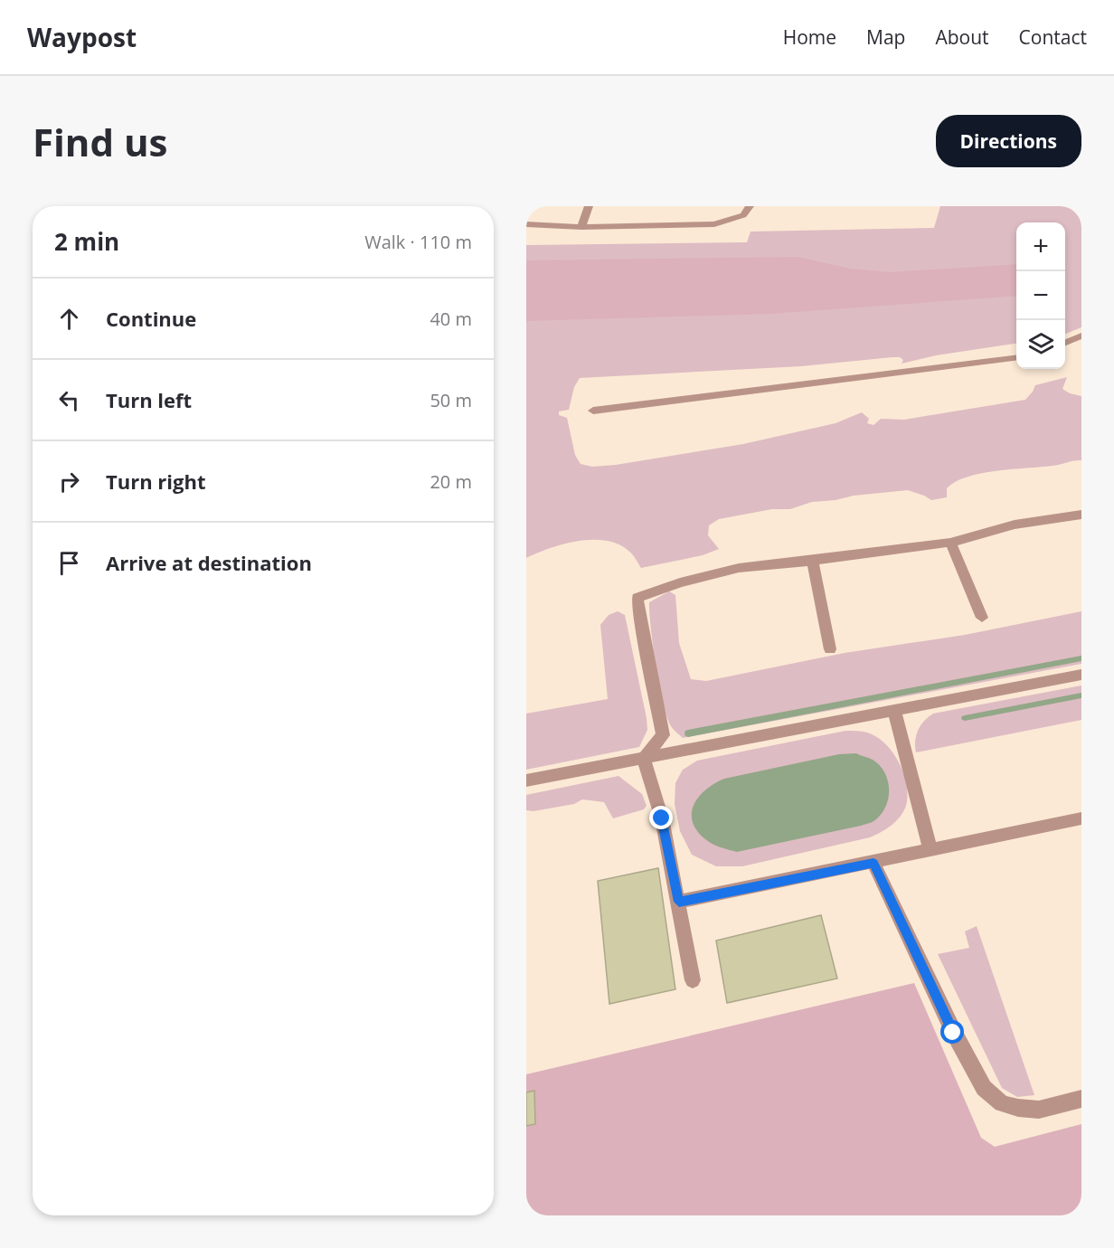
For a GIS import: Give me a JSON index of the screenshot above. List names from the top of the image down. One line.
{"page":{"header":"Waypost","nav":["Home","Map","About","Contact"],"buttons":"Directions","title":"Find us","heading":["2 min","Walk · 110 m"],"map_buttons":["+","−"],"list":[["Continue","40 m"],["Turn left","50 m"],["Turn right","20 m"],"Arrive at destination"]}}
